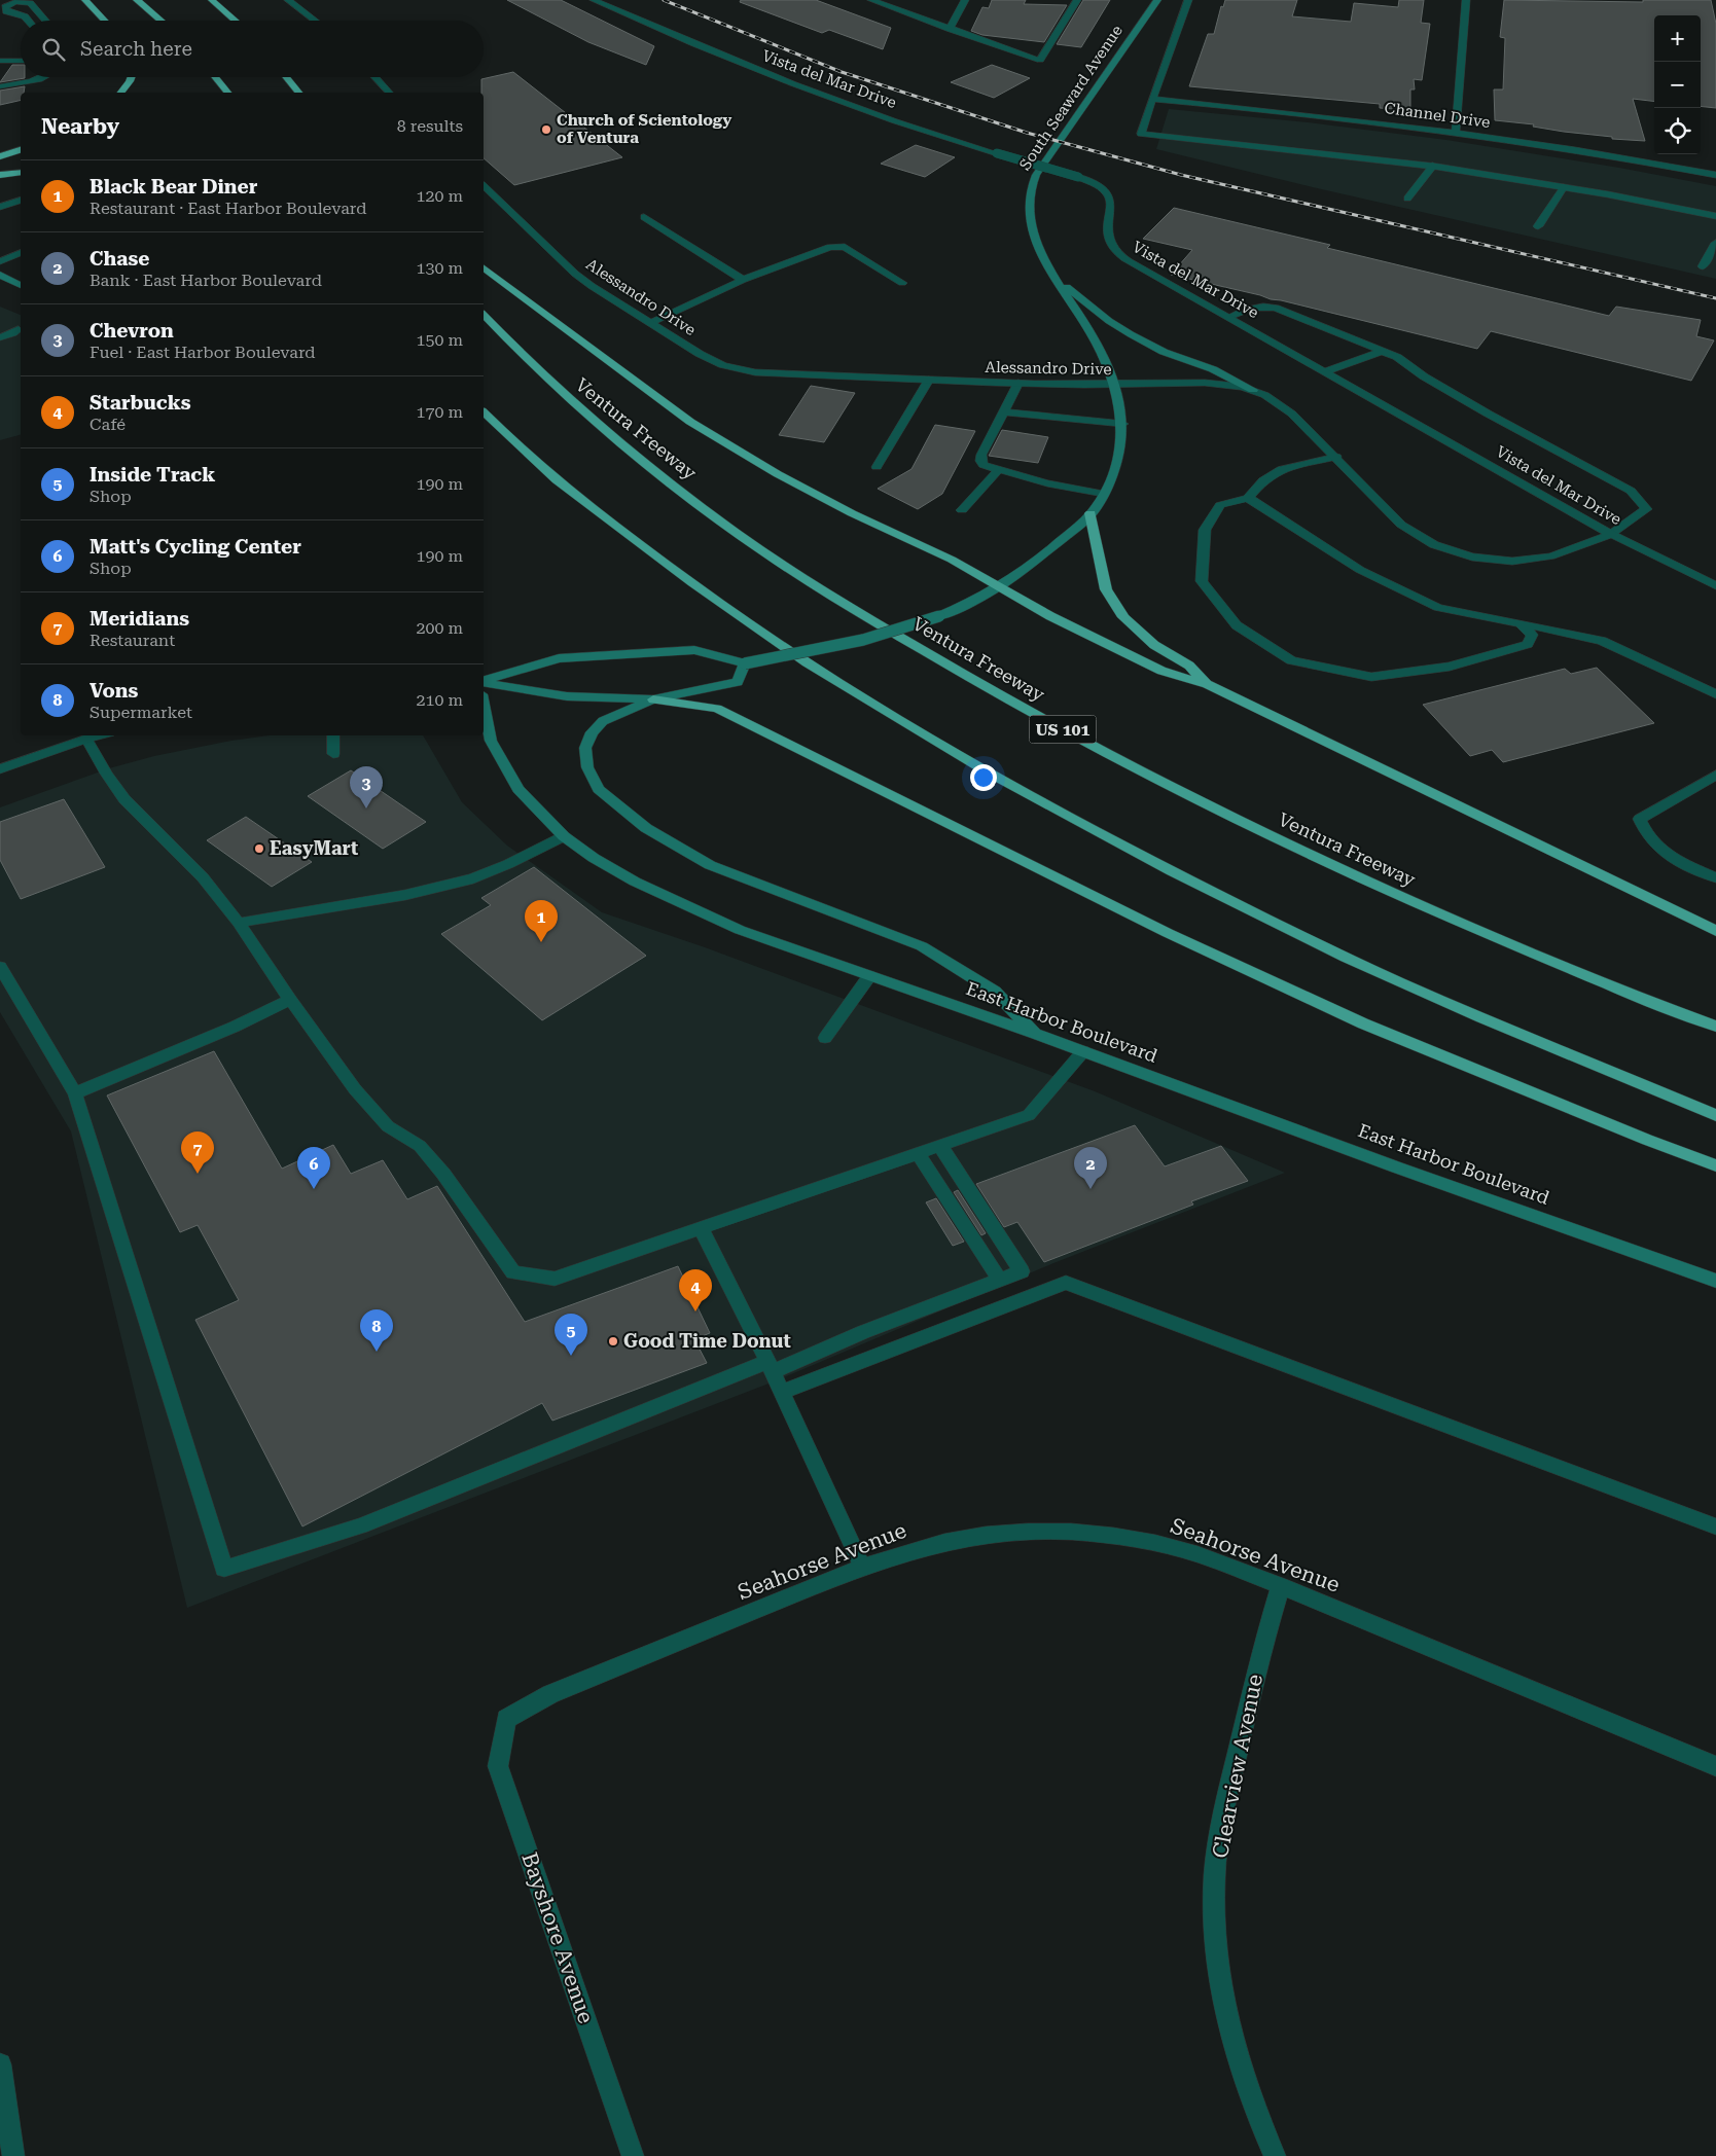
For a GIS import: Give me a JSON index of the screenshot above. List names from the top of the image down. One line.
{"streets":{"highway":["Ventura Freeway","US 101"],"main road":["South Seaward Avenue","East Harbor Boulevard"],"street":["Vista del Mar Drive","Channel Drive","Alessandro Drive","Seahorse Avenue","Clearview Avenue","Bayshore Avenue"]},"crossings":[["Vista del Mar Drive","Alessandro Drive"],["South Seaward Avenue","Alessandro Drive"],["Seahorse Avenue","Clearview Avenue"],["Seahorse Avenue","Bayshore Avenue"]],"places":["Church of Scientology of Ventura","EasyMart","Good Time Donut"],"page":{"map_buttons":["+","−"],"search":"Search here","heading":["Nearby","8 results"],"list":[{"mark":"1","name":"Black Bear Diner","note":"Restaurant · East Harbor Boulevard","value":"120 m"},{"mark":"2","name":"Chase","note":"Bank · East Harbor Boulevard","value":"130 m"},{"mark":"3","name":"Chevron","note":"Fuel · East Harbor Boulevard","value":"150 m"},{"mark":"4","name":"Starbucks","note":"Café","value":"170 m"},{"mark":"5","name":"Inside Track","note":"Shop","value":"190 m"},{"mark":"6","name":"Matt's Cycling Center","note":"Shop","value":"190 m"},{"mark":"7","name":"Meridians","note":"Restaurant","value":"200 m"},{"mark":"8","name":"Vons","note":"Supermarket","value":"210 m"}],"pins":["3","1","7","2","6","4","8","5"]}}
